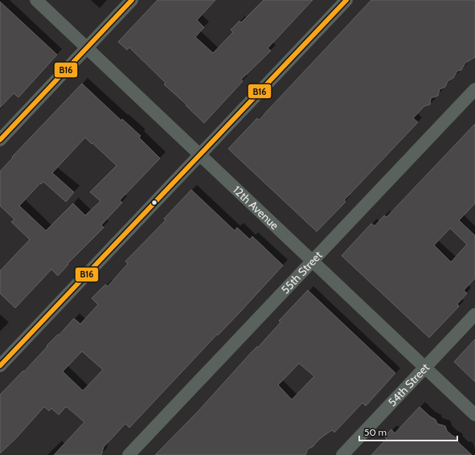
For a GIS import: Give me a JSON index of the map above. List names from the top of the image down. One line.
{"streets":{"street":["12th Avenue","55th Street","54th Street"]},"crossings":[["12th Avenue","55th Street"],["12th Avenue","54th Street"]],"lines":["transit line B16"],"scale_bar":"50 m"}
